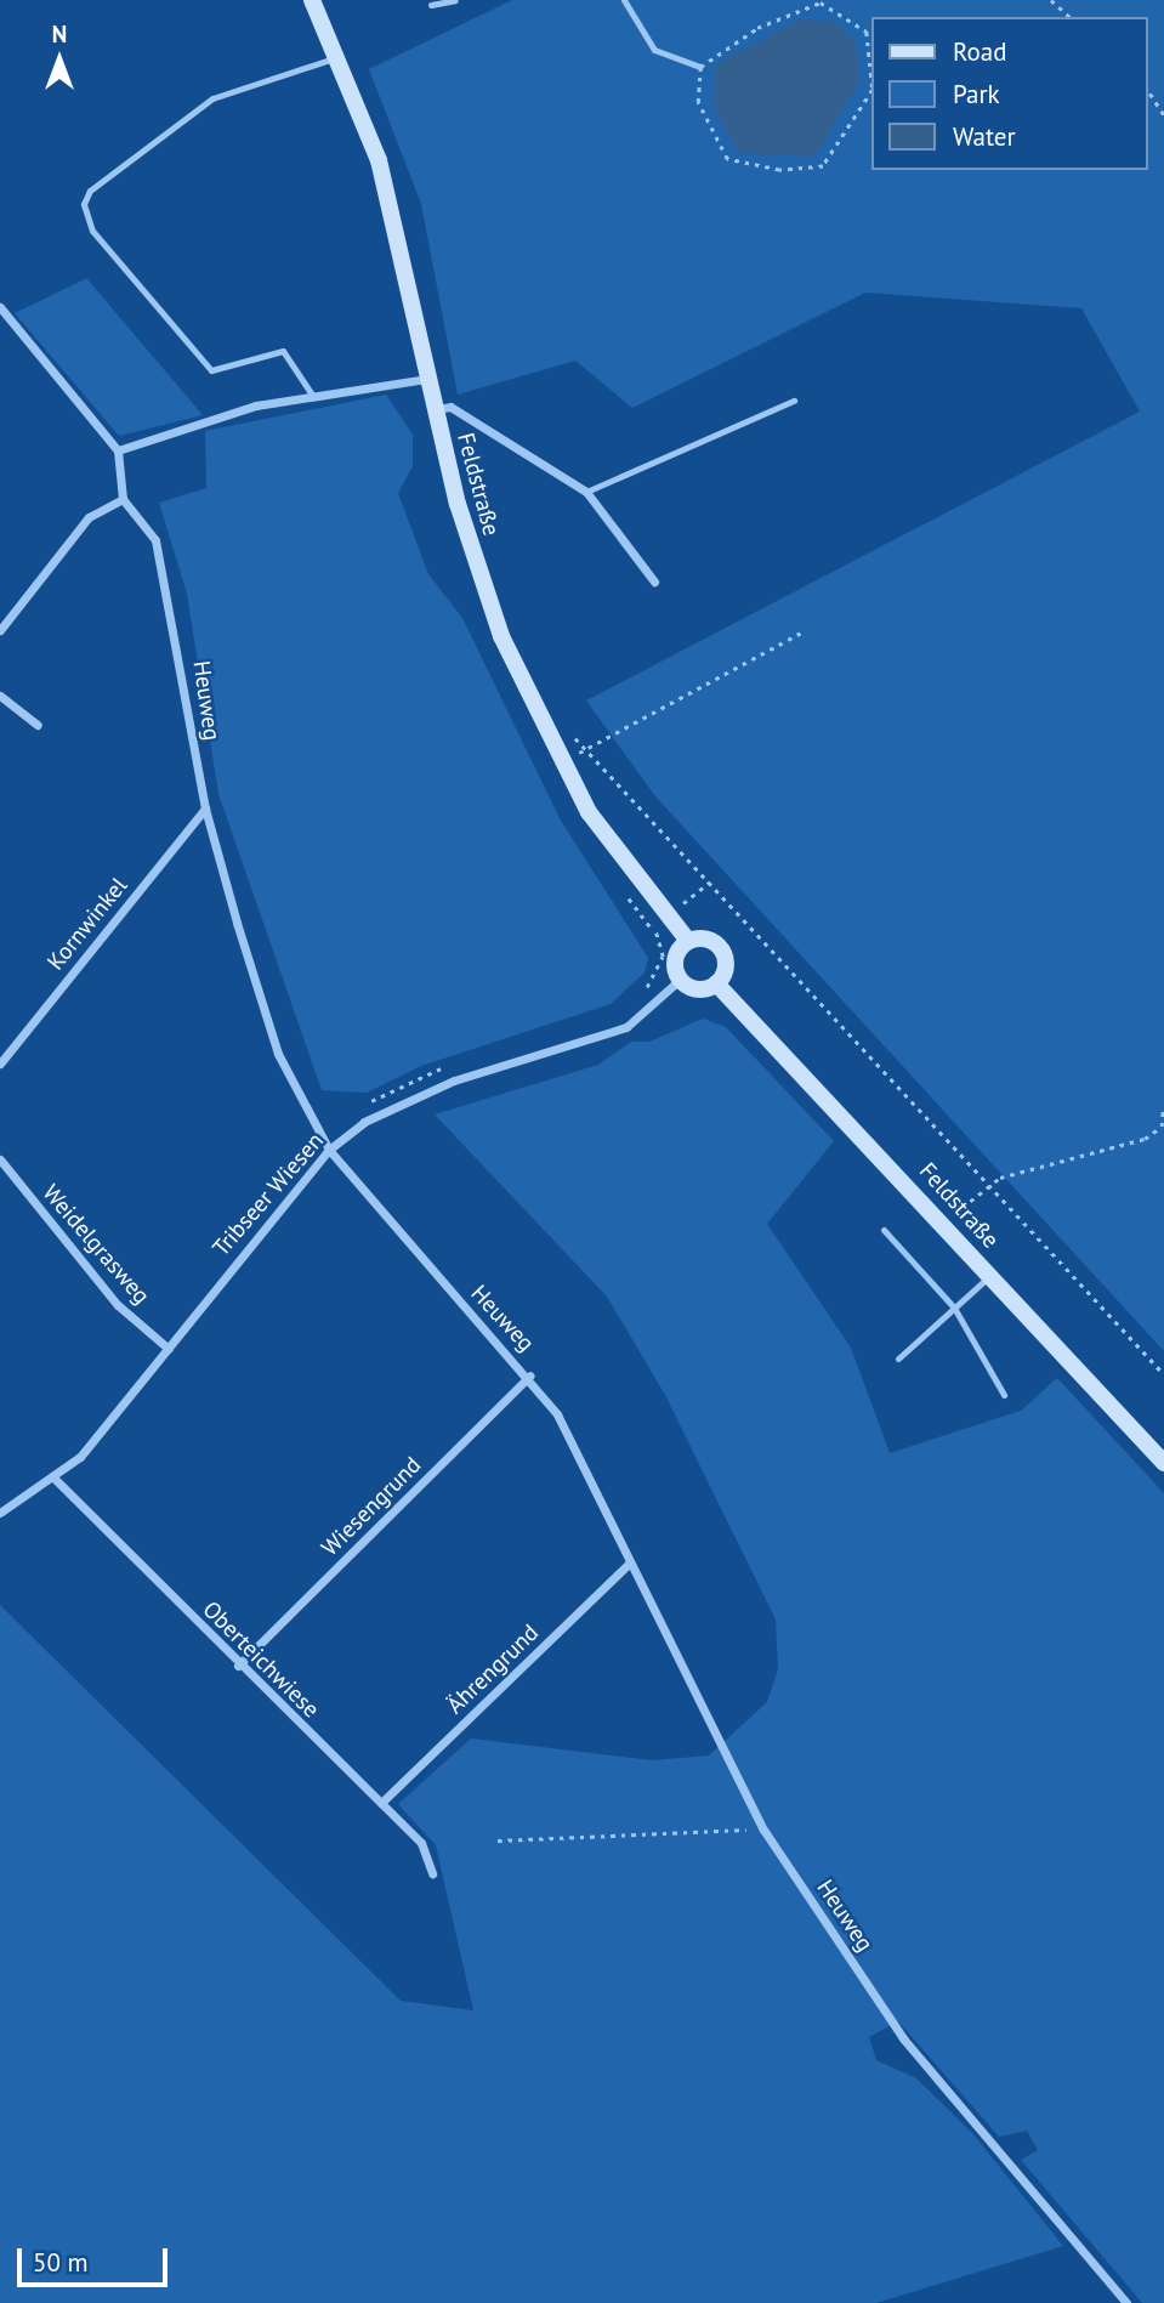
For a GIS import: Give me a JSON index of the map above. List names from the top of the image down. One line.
{"streets":{"main road":["Feldstraße"],"street":["Heuweg","Kornwinkel","Tribseer Wiesen","Weidelgrasweg","Wiesengrund","Oberteichwiese","Ährengrund"]},"crossings":[["Feldstraße","Tribseer Wiesen"],["Heuweg","Kornwinkel"],["Heuweg","Tribseer Wiesen"],["Heuweg","Wiesengrund"],["Heuweg","Ährengrund"],["Tribseer Wiesen","Weidelgrasweg"],["Tribseer Wiesen","Oberteichwiese"],["Wiesengrund","Oberteichwiese"],["Oberteichwiese","Ährengrund"]],"legend":["Road","Park","Water"],"scale_bar":"50 m","north":"top"}
